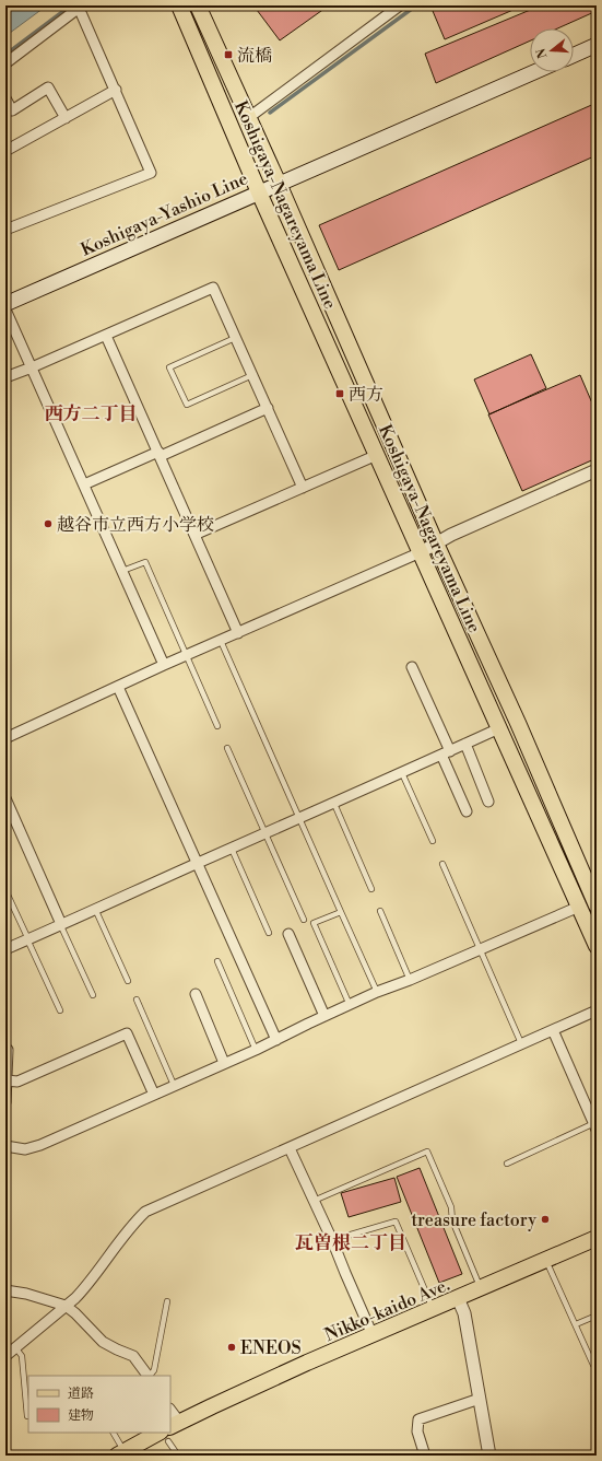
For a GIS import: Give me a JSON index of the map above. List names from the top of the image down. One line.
{"streets":{"main road":["Koshigaya-Nagareyama Line","Koshigaya-Yashio Line","Nikko-kaido Ave."]},"crossings":[["Koshigaya-Nagareyama Line","Koshigaya-Yashio Line"]],"districts":["西方二丁目","瓦曽根二丁目"],"places":{"transit":["流橋","西方"],"other":["越谷市立西方小学校","treasure factory","ENEOS"]},"legend":["道路","建物"],"north":"left"}
